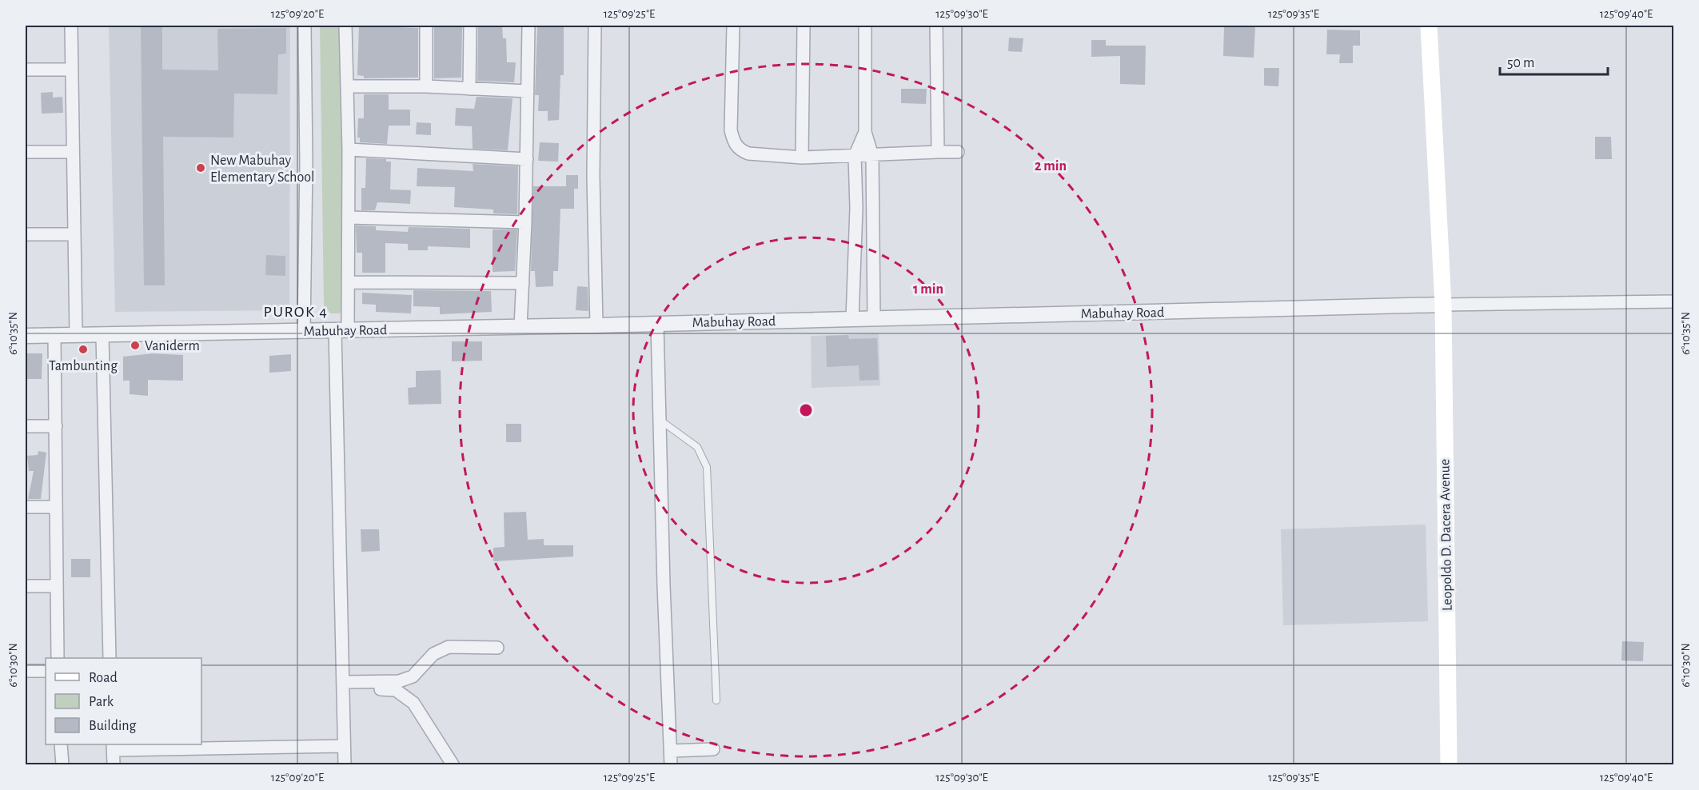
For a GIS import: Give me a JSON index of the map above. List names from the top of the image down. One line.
{"streets":{"main road":["Leopoldo D. Dacera Avenue"],"street":["Mabuhay Road"]},"crossings":[["Mabuhay Road","Leopoldo D. Dacera Avenue"]],"districts":["PUROK 4"],"places":["New Mabuhay Elementary School","Vaniderm","Tambunting"],"legend":["Road","Park","Building"],"scale_bar":"50 m","coordinates":["125°09'20\"E","125°09'25\"E","125°09'30\"E","125°09'35\"E","125°09'40\"E","6°10'35\"N","6°10'30\"N"],"rings":["2 min","1 min"]}
